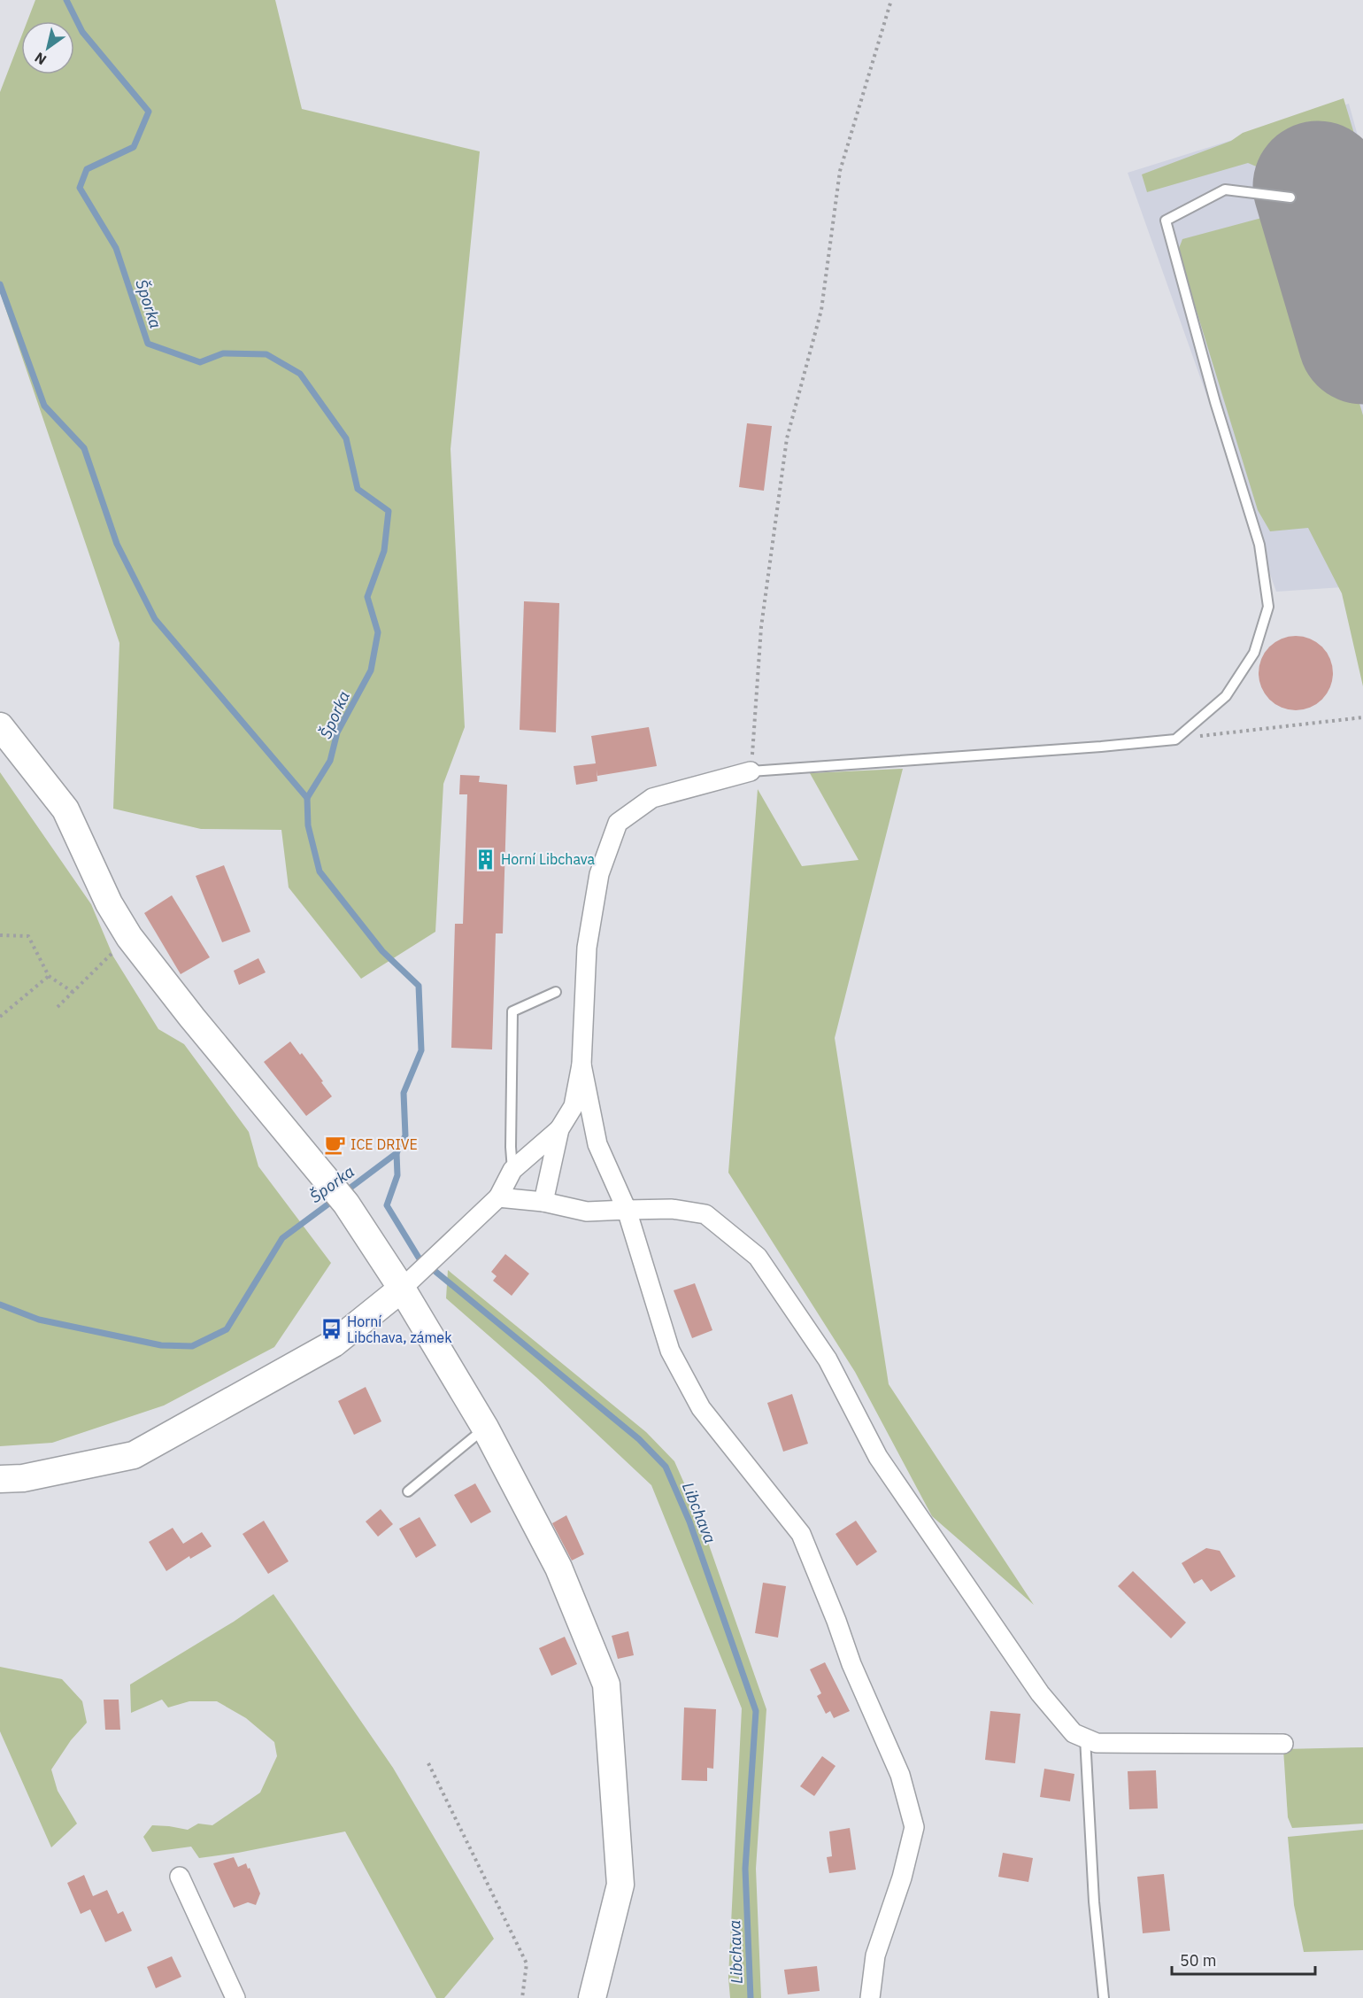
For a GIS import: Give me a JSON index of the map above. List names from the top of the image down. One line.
{"water":["Šporka","Libchava"],"places":{"building":["Horní Libchava"],"cafe":["ICE DRIVE"],"bus stop":["Horní Libchava, zámek"]},"scale_bar":"50 m","north":"bottom left"}
